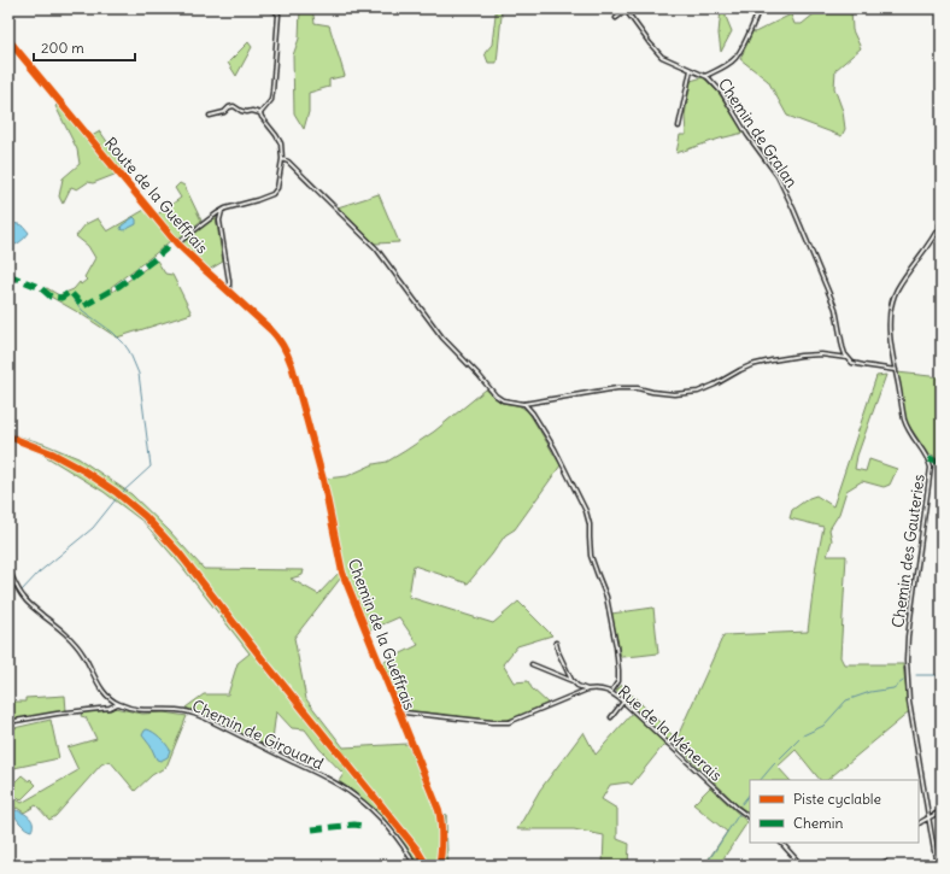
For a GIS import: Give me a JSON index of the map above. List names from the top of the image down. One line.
{"streets":{"street":["Chemin de Gralan","Route de la Gueffrais","Chemin des Gauteries","Chemin de la Gueffrais","Rue de la Ménerais","Chemin de Girouard"]},"crossings":[["Route de la Gueffrais","Chemin de la Gueffrais"],["Chemin de la Gueffrais","Rue de la Ménerais"]],"legend":["Piste cyclable","Chemin"],"scale_bar":"200 m"}
